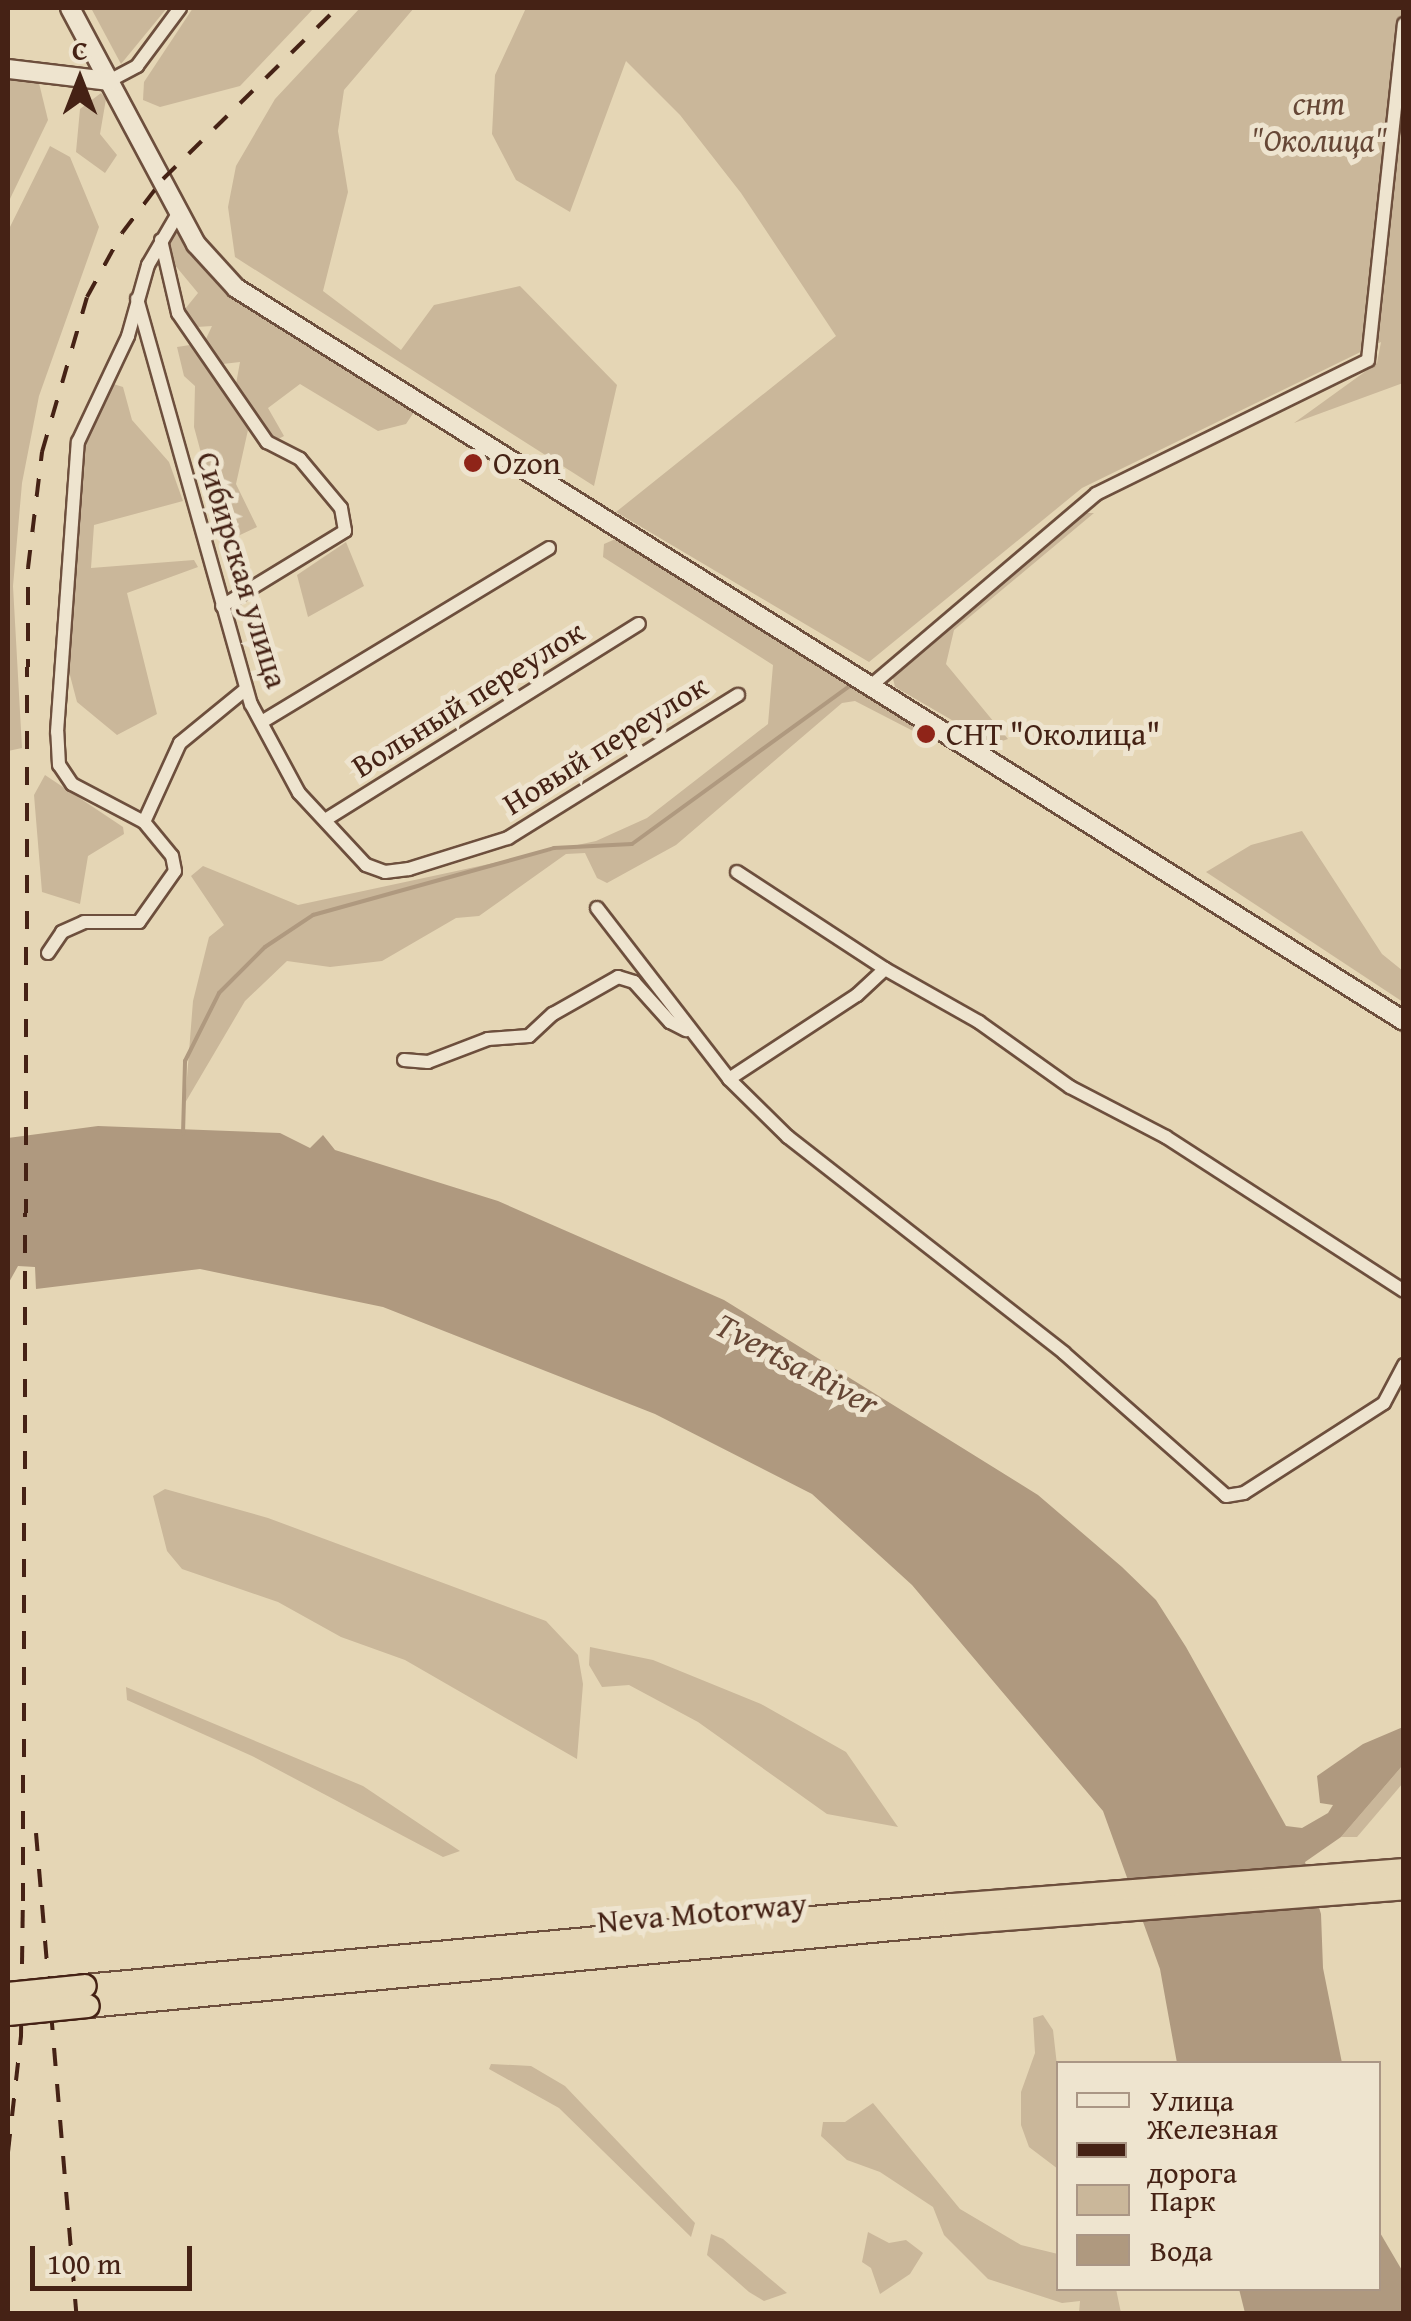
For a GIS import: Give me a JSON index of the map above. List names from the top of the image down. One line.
{"streets":{"highway":["Neva Motorway"],"street":["Сибирская улица","Вольный переулок","Новый переулок"]},"crossings":[["Сибирская улица","Вольный переулок"],["Сибирская улица","Новый переулок"]],"water":["Tvertsa River"],"parks":["снт \"Околица\""],"places":["Ozon","СНТ \"Околица\""],"legend":["Улица","Железная дорога","Парк","Вода"],"scale_bar":"100 m","north":"top"}
